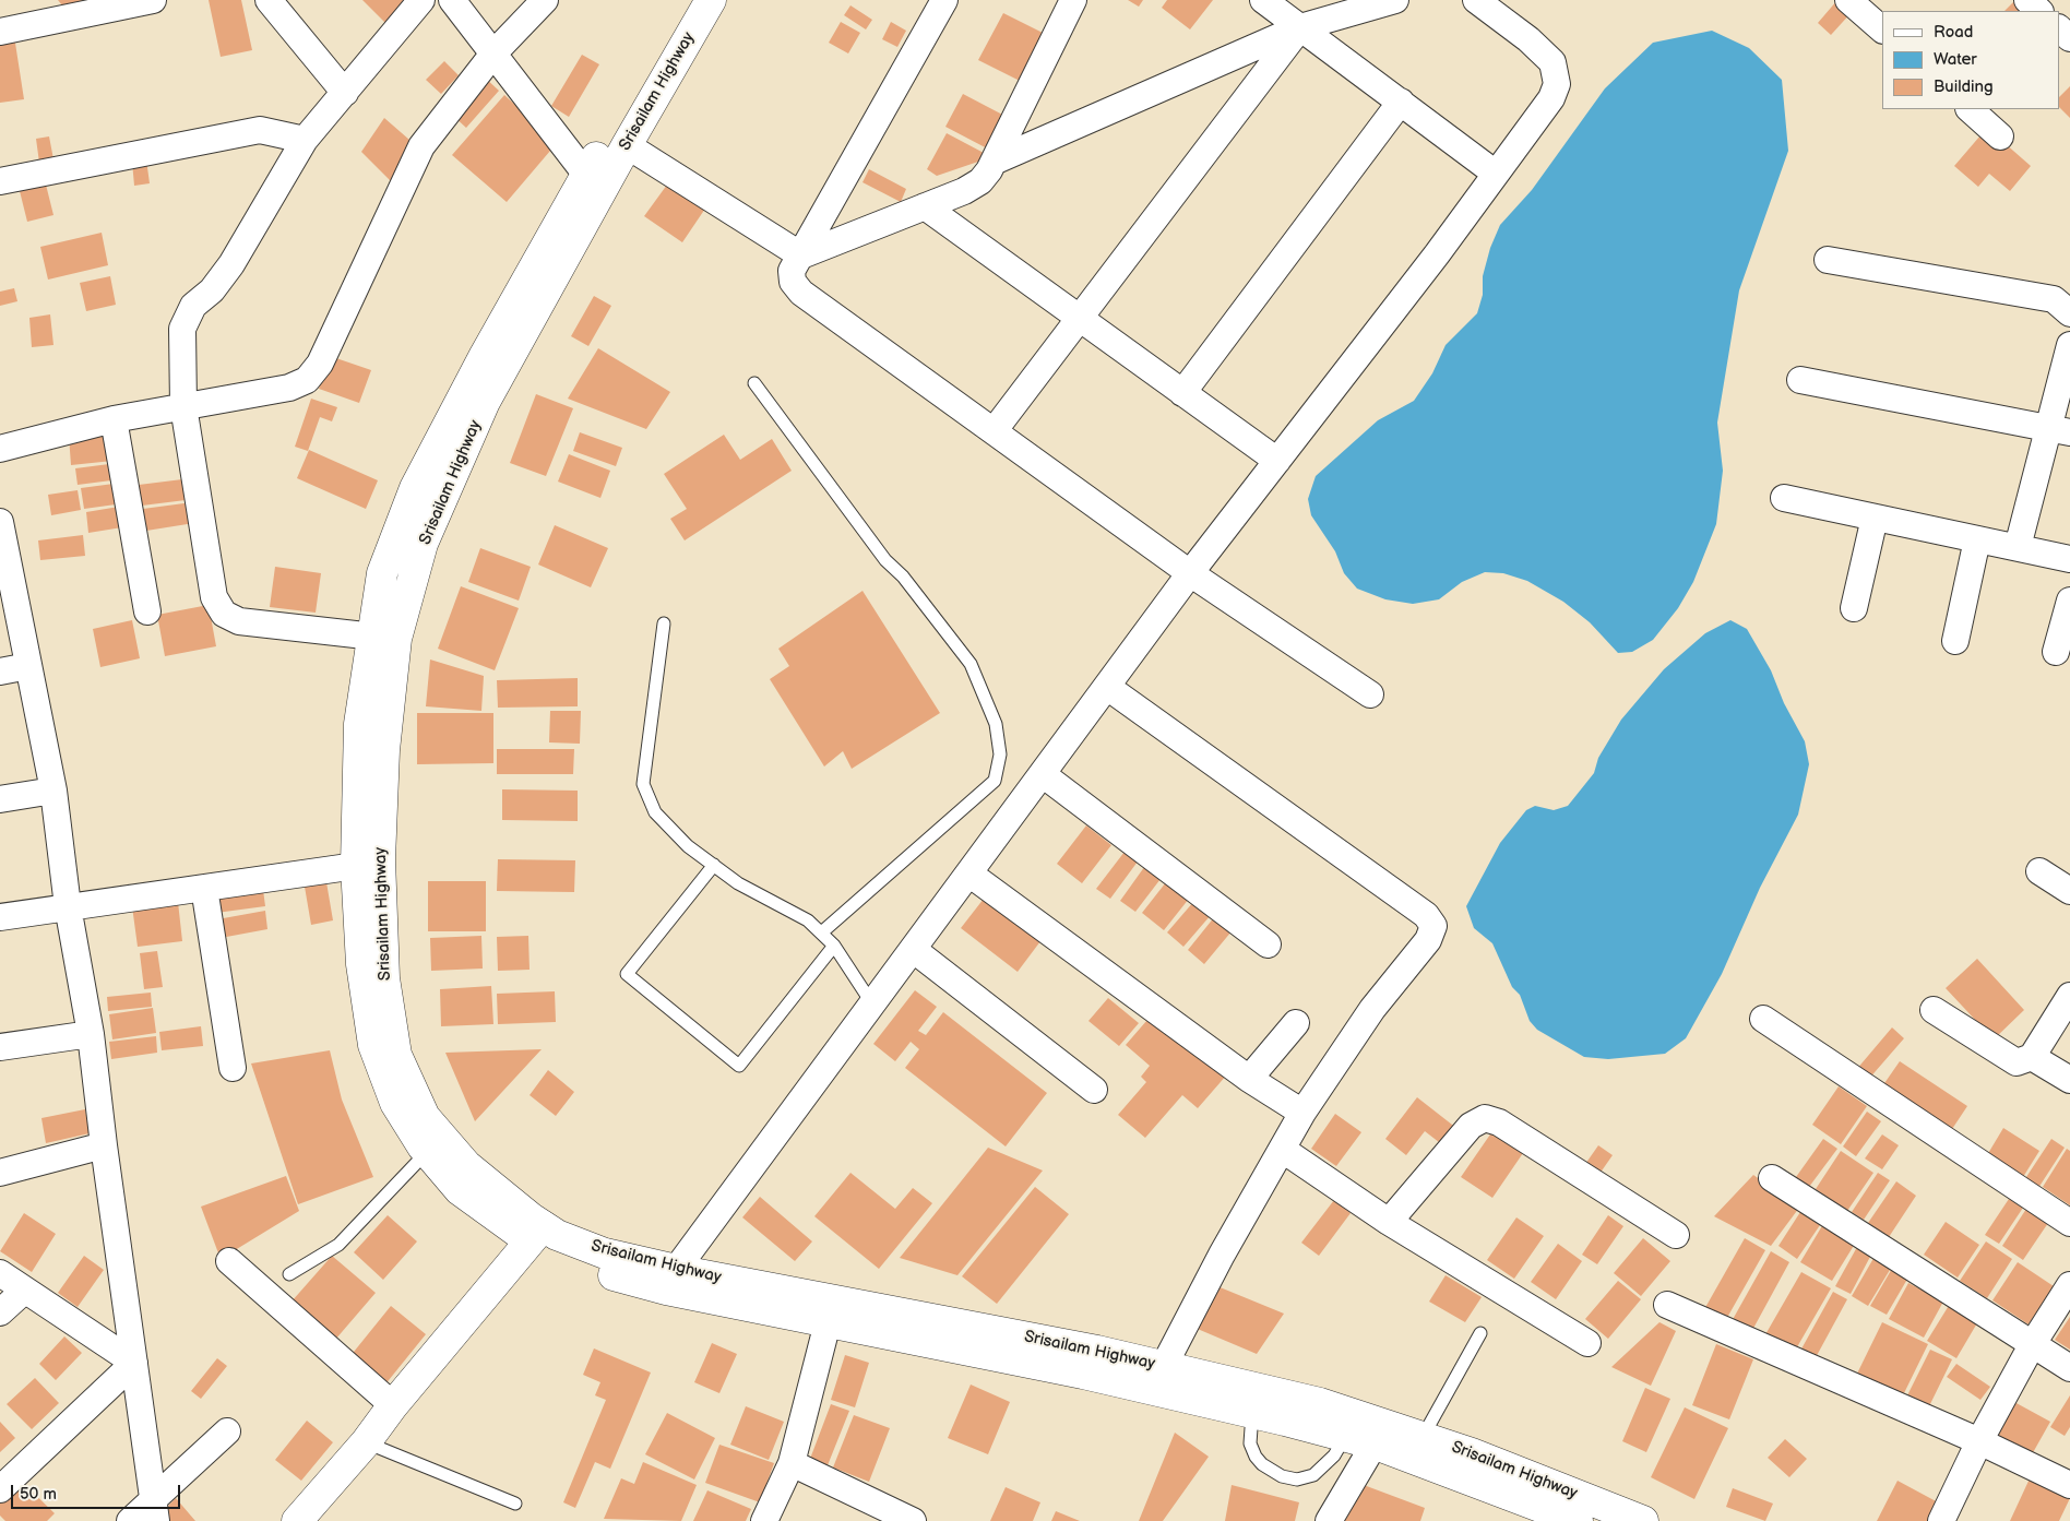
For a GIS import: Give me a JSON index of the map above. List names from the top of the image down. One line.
{"streets":{"main road":["Srisailam Highway"]},"legend":["Road","Water","Building"],"scale_bar":"50 m"}
